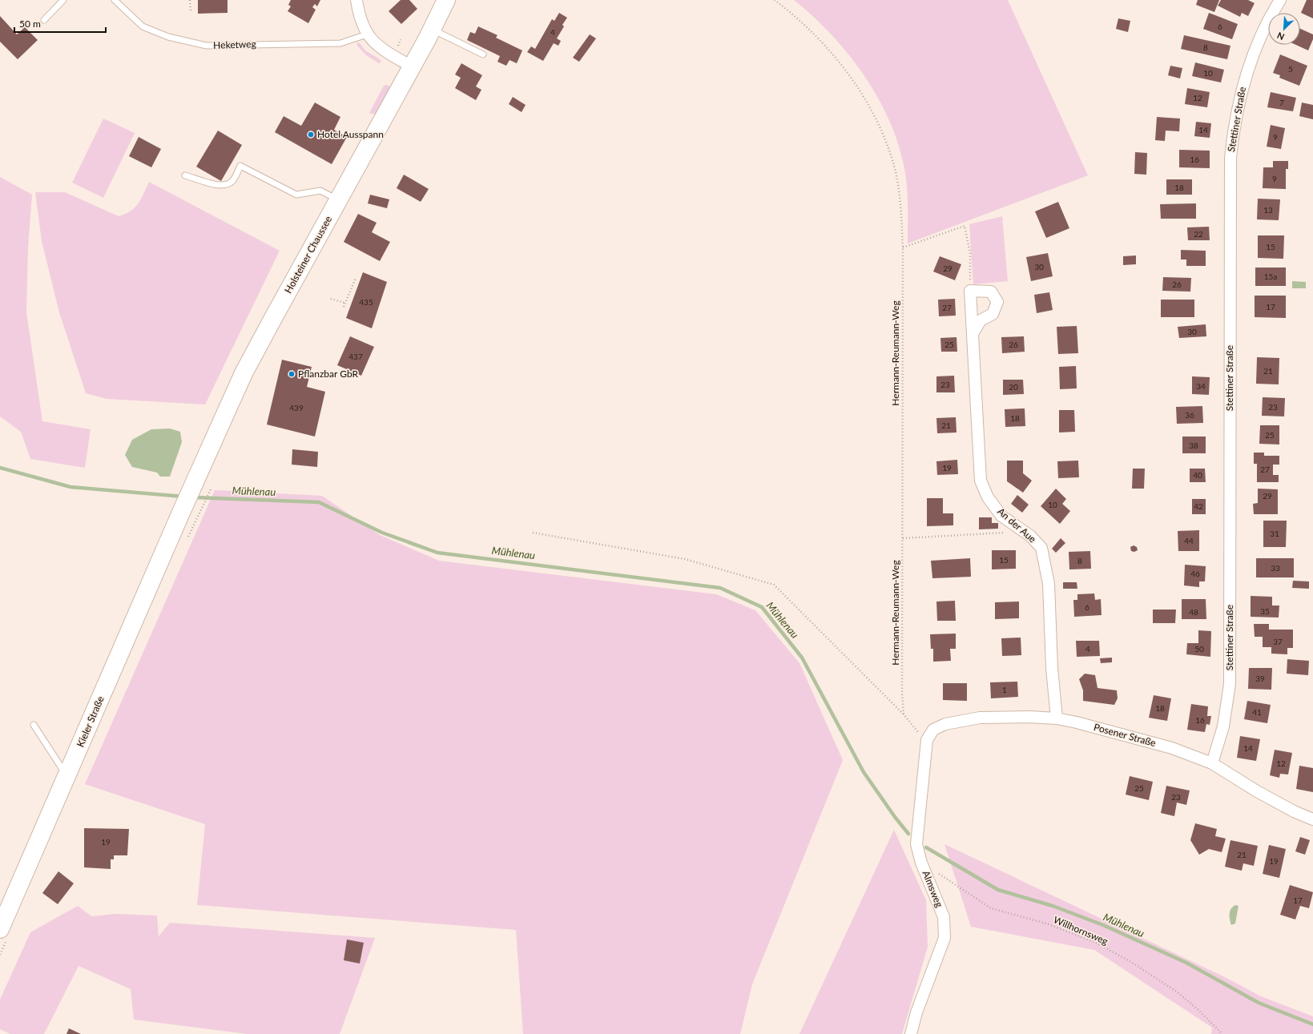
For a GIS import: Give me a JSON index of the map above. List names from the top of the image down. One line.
{"streets":{"main road":["Holsteiner Chaussee","Kieler Straße"],"street":["Stettiner Straße","An der Aue","Posener Straße","Almsweg"],"lane":["Heketweg"],"path":["Hermann-Reumann-Weg","Willhornsweg"]},"crossings":[["Stettiner Straße","Posener Straße"],["Holsteiner Chaussee","Kieler Straße"],["An der Aue","Posener Straße"],["Posener Straße","Almsweg"],["Almsweg","Willhornsweg"]],"water":["Mühlenau"],"places":["Hotel Ausspann","Pflanzbar GbR"],"house_numbers":["6","4","8","5","10","12","7","14","9","16","9","18","13","22","15","30","29","15a","26","435","17","27","30","25","26","437","21","23","34","20","23","439","36","18","21","25","38","19","27","40","29","10","42","31","44","15","8","33","46","6","35","48","37","4","50","39","1","18","41","16","14","12","25","23","19","21","19","17"],"scale_bar":"50 m","north":"bottom left"}
